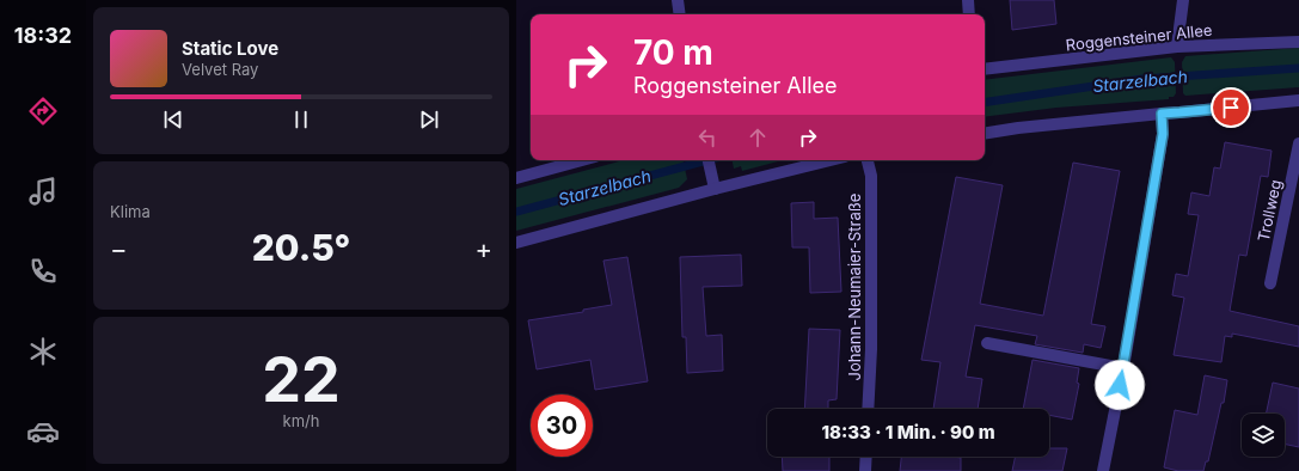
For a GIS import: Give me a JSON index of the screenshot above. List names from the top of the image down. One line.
{"streets":{"street":["Roggensteiner Allee","Trollweg","Johann-Neumaier-Straße"]},"water":["Starzelbach"],"page":{"tabs":"18:32","turn":["70 m","Roggensteiner Allee"],"song":["Static Love","Velvet Ray"],"tile":["Klima",["22","km/h"]],"heat":["−","20.5°","+"],"limit":"30","trip":"18:33 · 1 Min. · 90 m"}}
